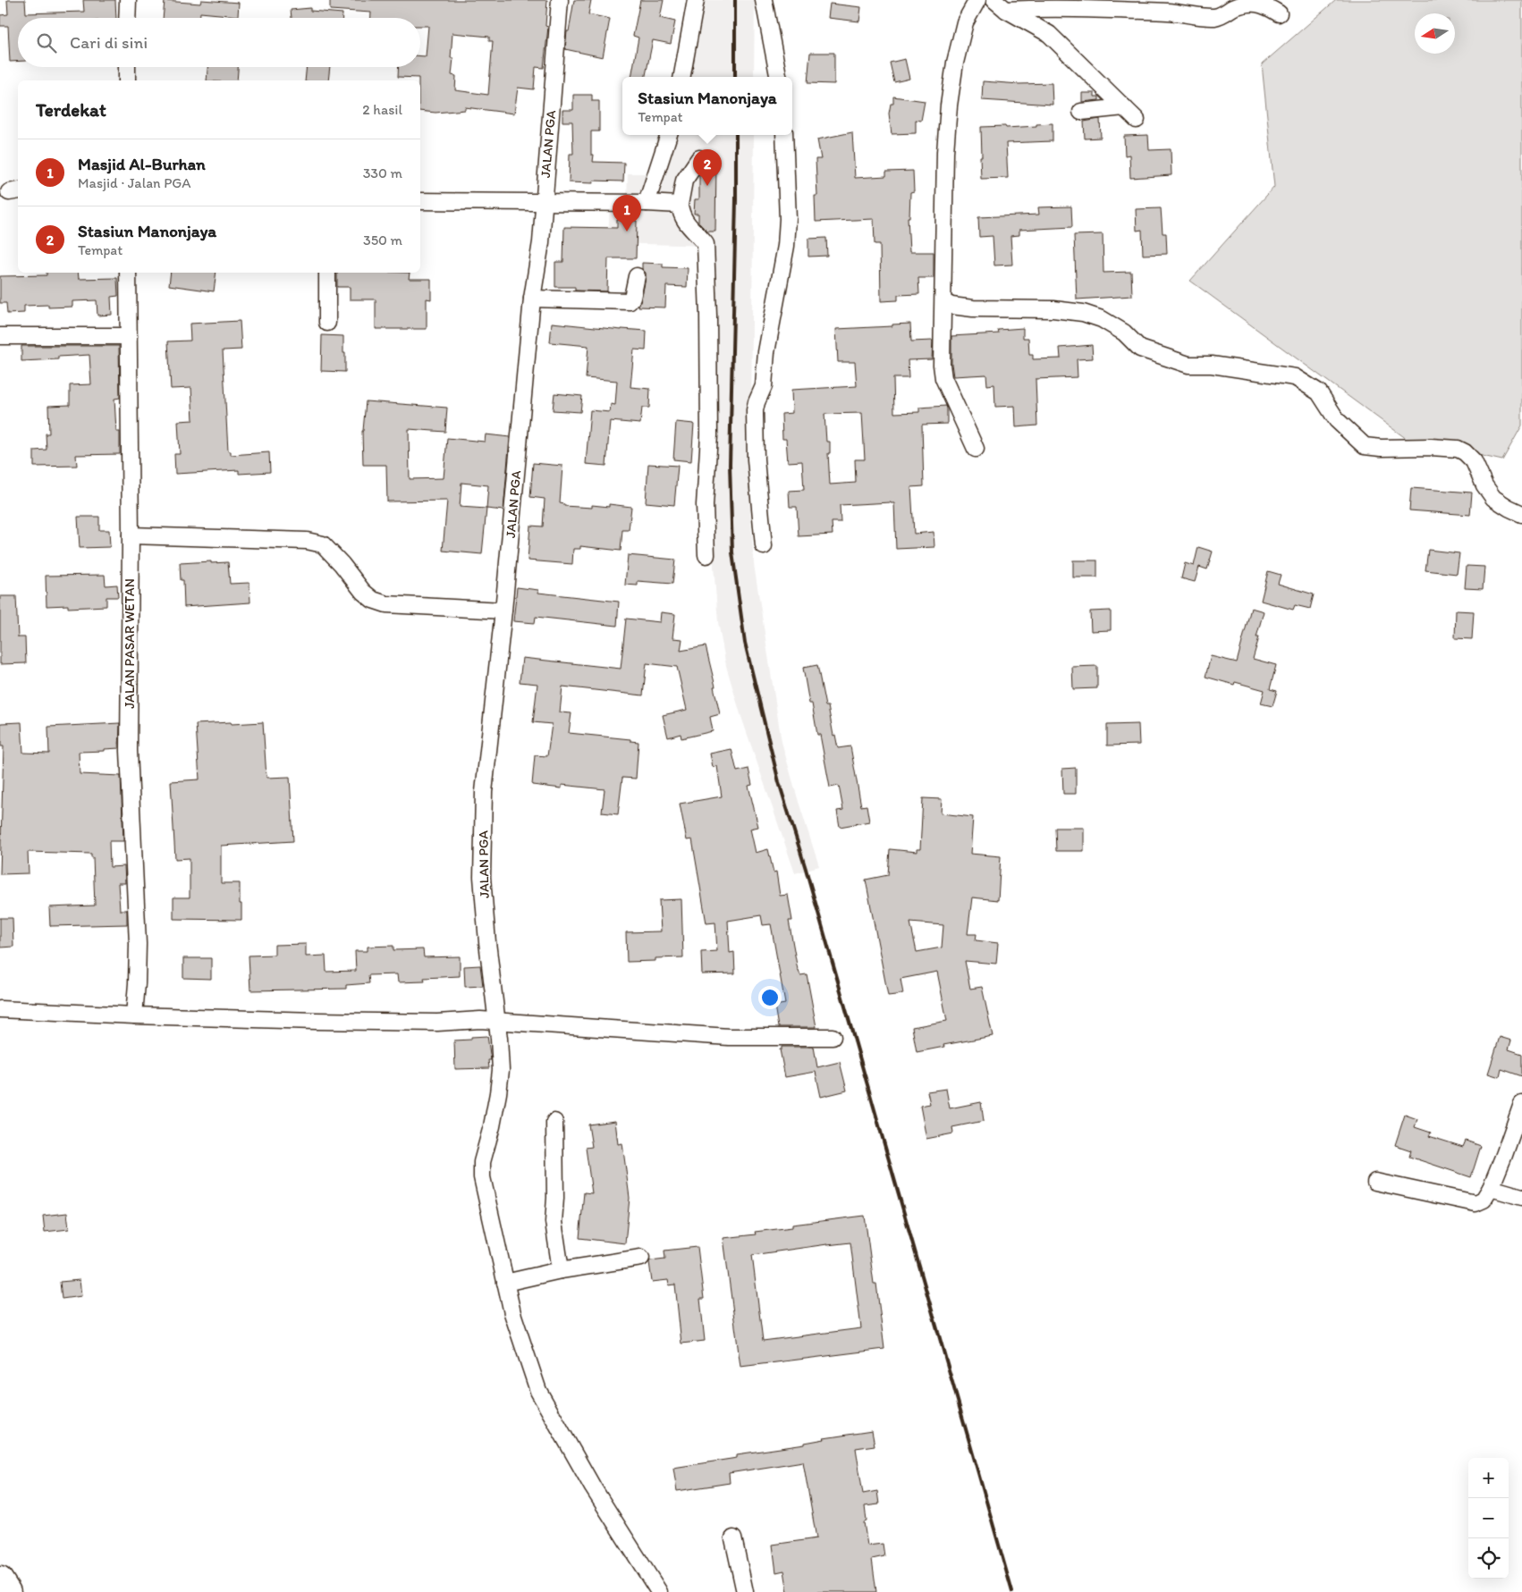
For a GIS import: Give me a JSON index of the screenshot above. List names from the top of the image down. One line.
{"streets":{"street":["JALAN PGA","JALAN PASAR WETAN"]},"north":"left","page":{"search":"Cari di sini","popup":["Stasiun Manonjaya","Tempat"],"heading":["Terdekat","2 hasil"],"list":[{"mark":"1","name":"Masjid Al-Burhan","note":"Masjid · Jalan PGA","value":"330 m"},{"mark":"2","name":"Stasiun Manonjaya","note":"Tempat","value":"350 m"}],"pins":["2","1"],"map_buttons":["+","−"]}}
